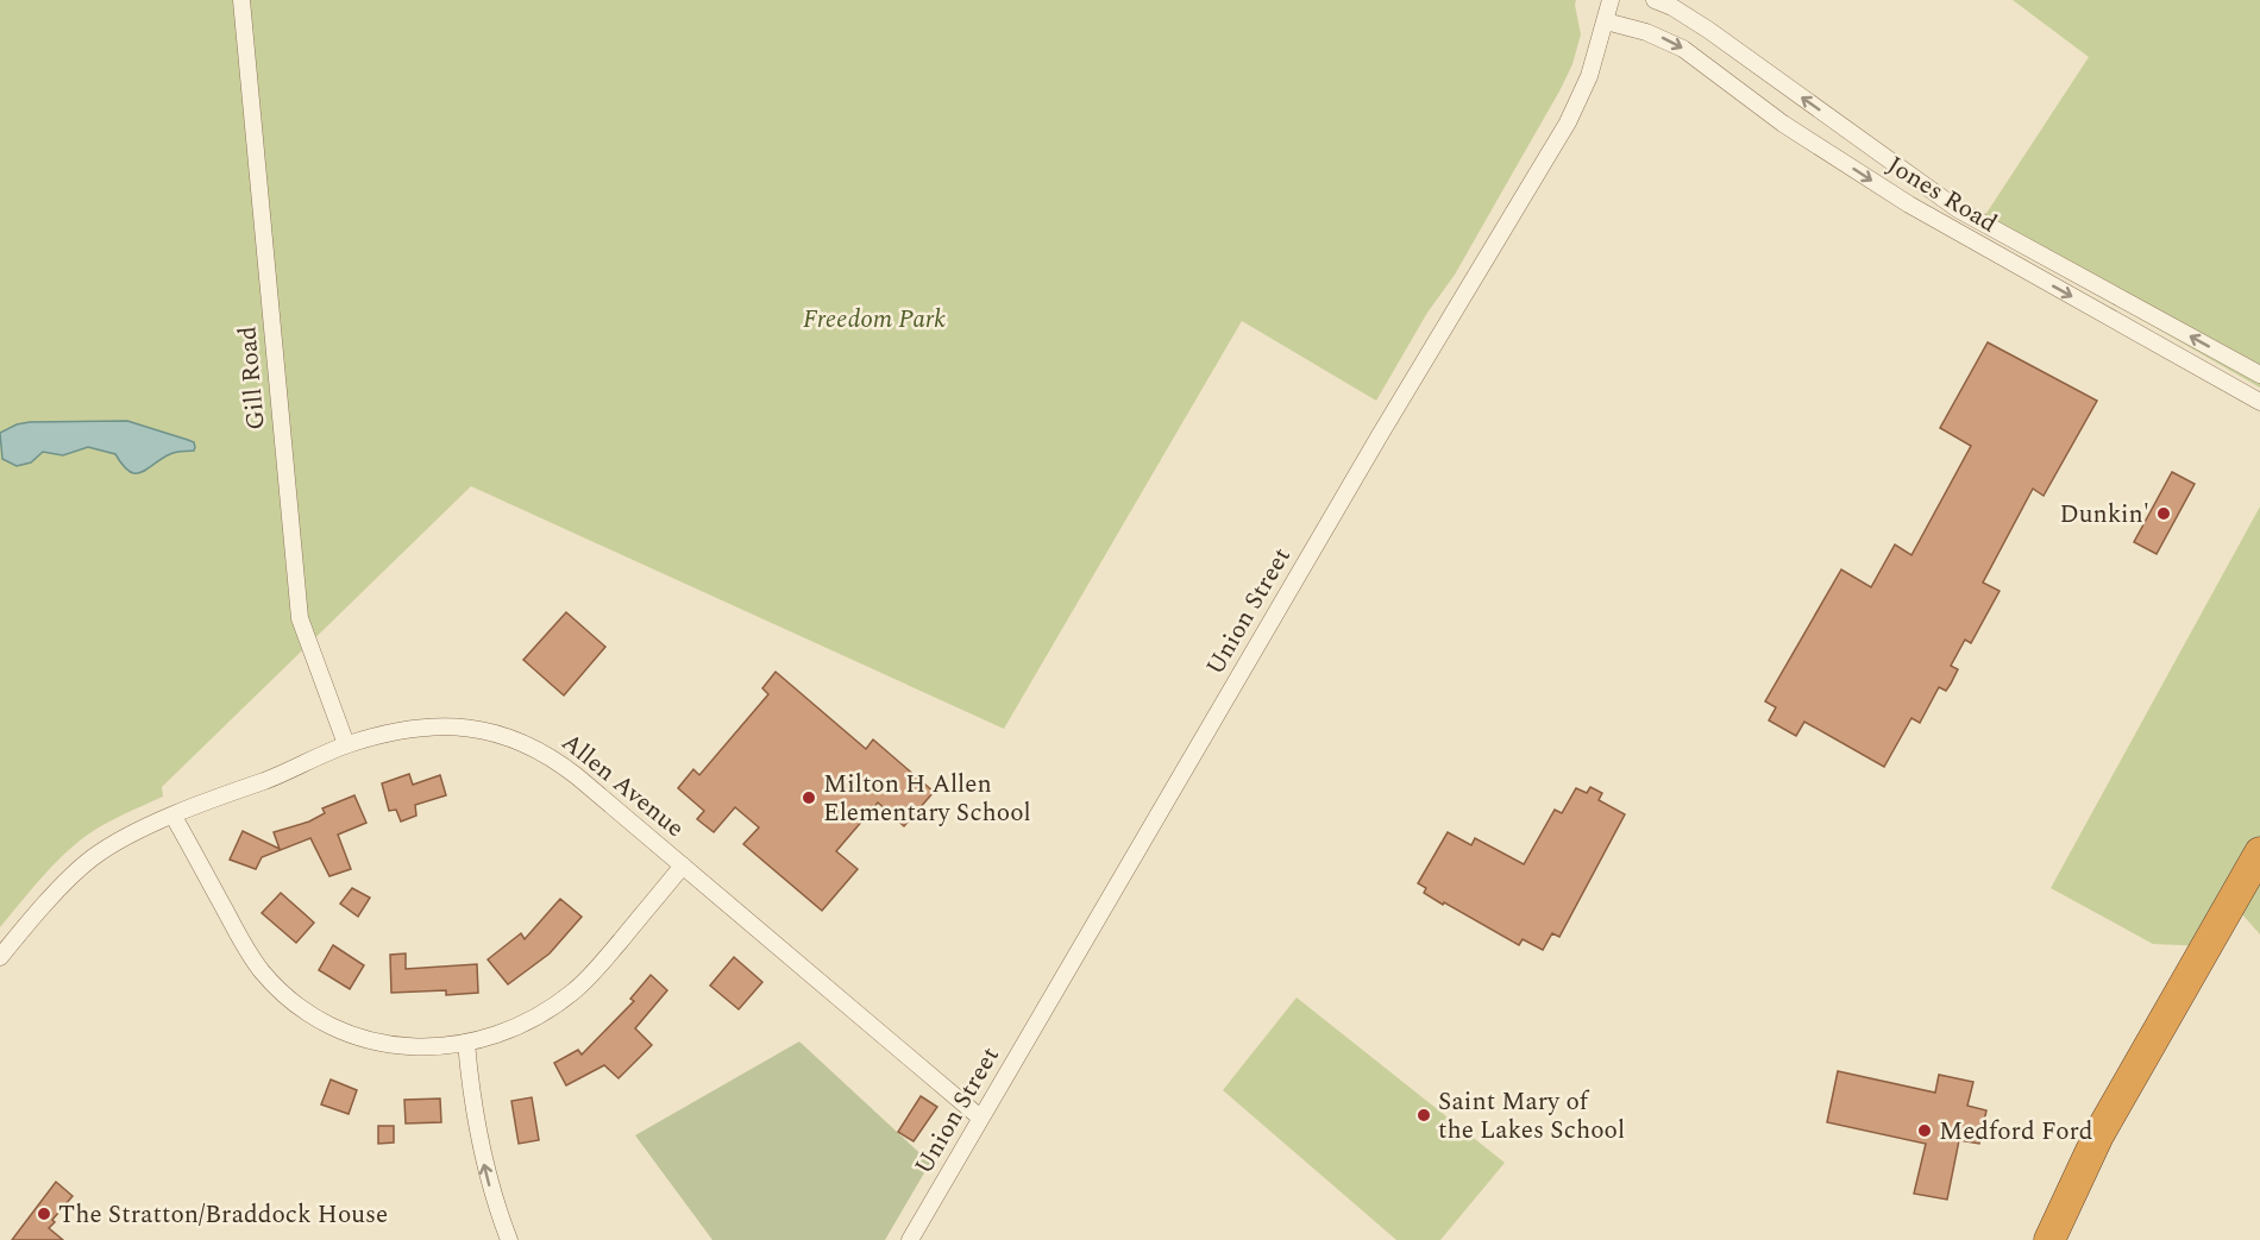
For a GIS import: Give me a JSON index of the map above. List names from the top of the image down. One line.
{"streets":{"street":["Jones Road","Gill Road","Union Street","Allen Avenue"]},"crossings":[["Jones Road","Union Street"],["Gill Road","Allen Avenue"],["Union Street","Allen Avenue"]],"parks":["Freedom Park"],"places":["Dunkin'","Milton H Allen Elementary School","Saint Mary of the Lakes School","Medford Ford","The Stratton/Braddock House"]}
